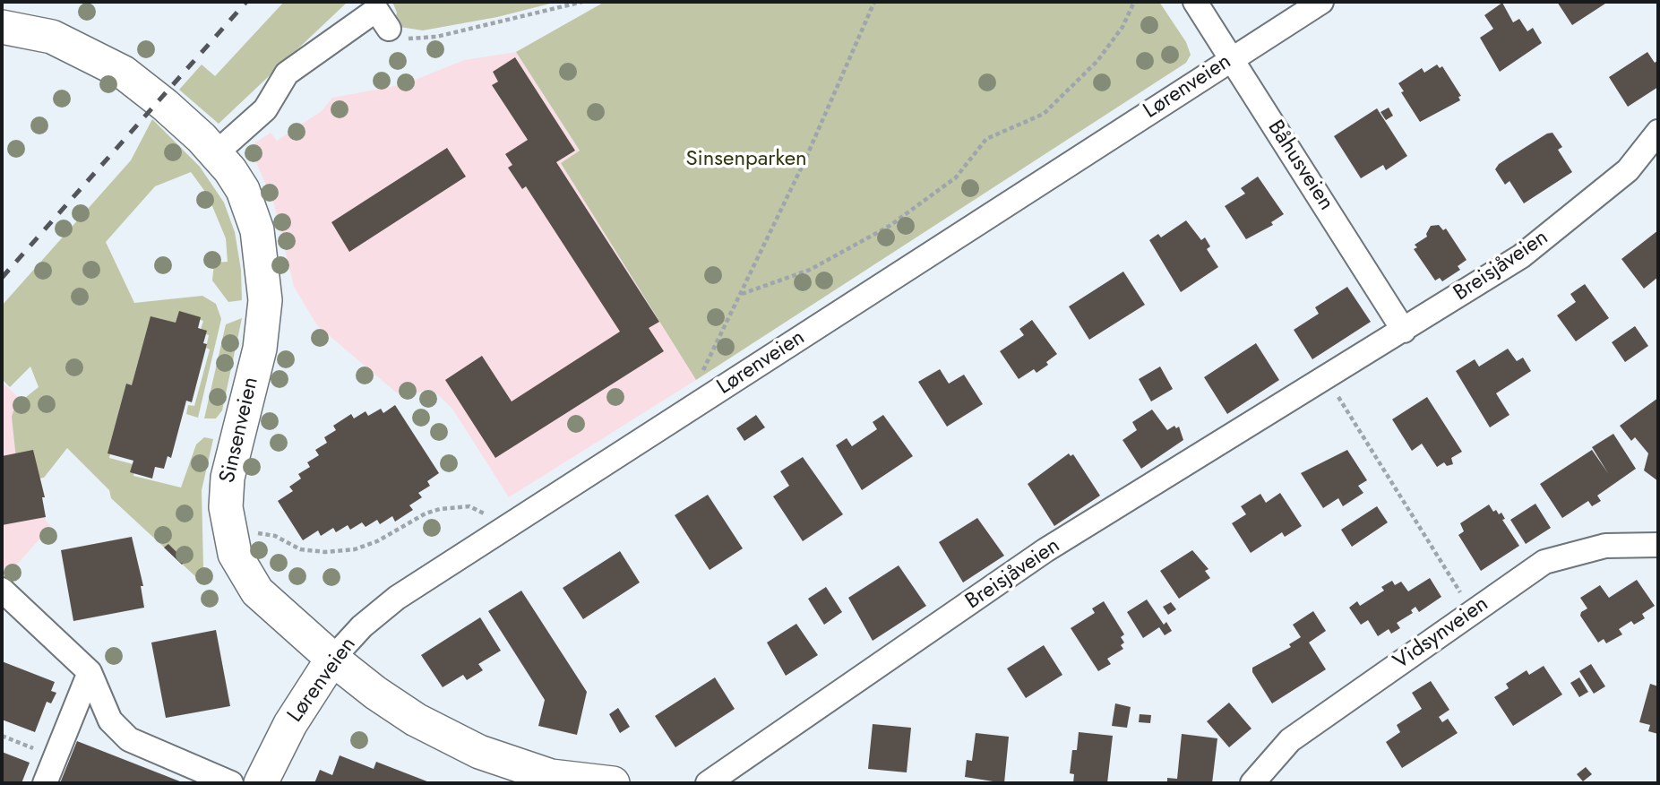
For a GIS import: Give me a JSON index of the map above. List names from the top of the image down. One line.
{"streets":{"street":["Lørenveien","Båhusveien","Breisjåveien","Sinsenveien","Vidsynveien"]},"crossings":[["Lørenveien","Båhusveien"],["Lørenveien","Sinsenveien"],["Båhusveien","Breisjåveien"]],"parks":["Sinsenparken"]}
